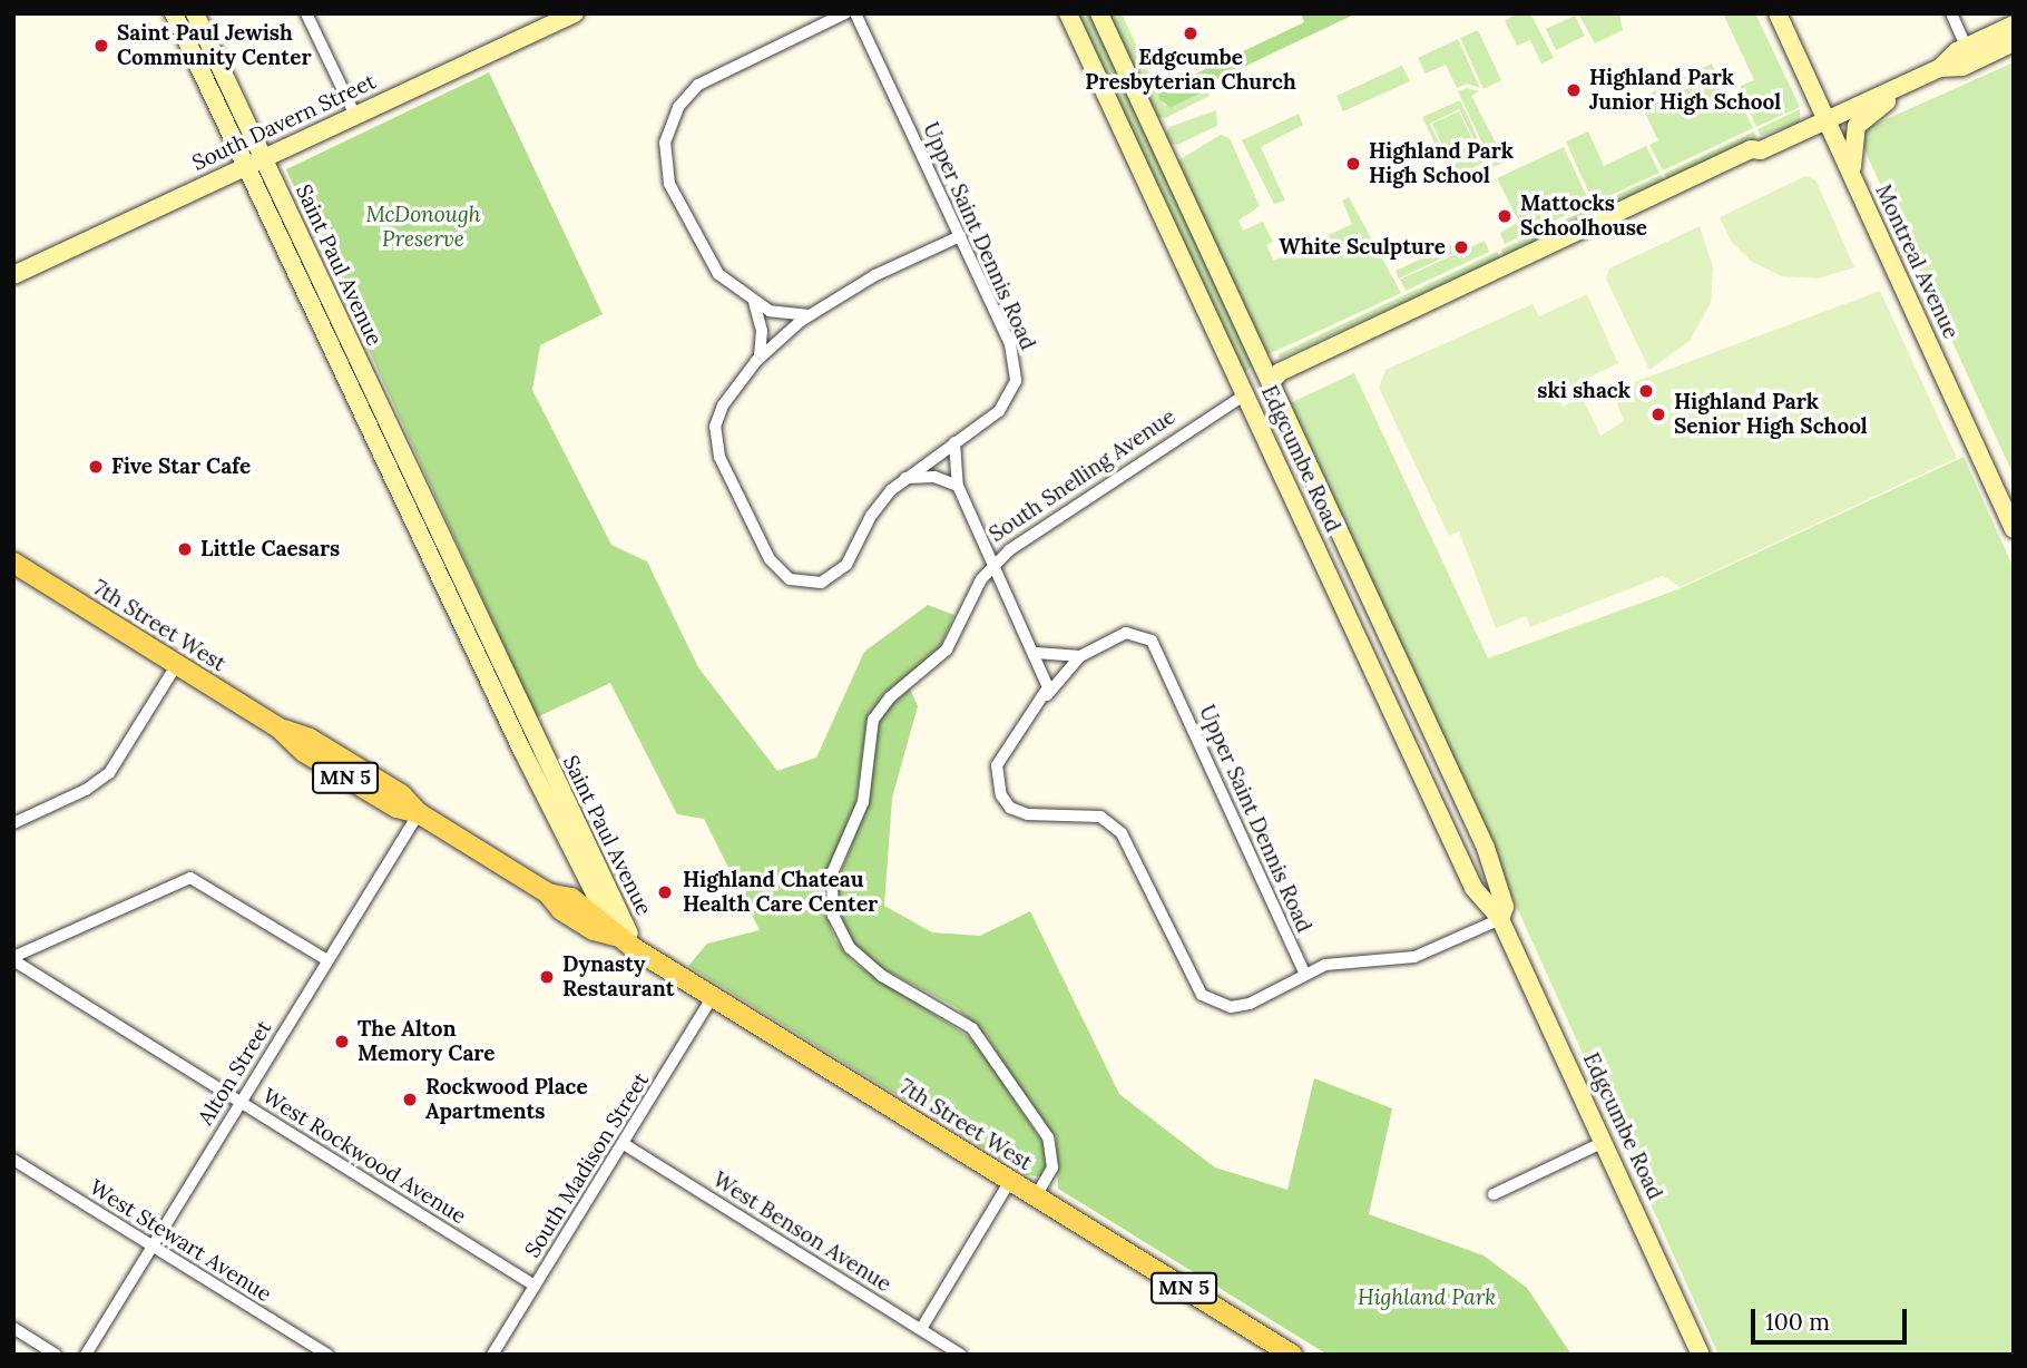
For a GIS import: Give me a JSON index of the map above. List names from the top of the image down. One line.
{"streets":{"main road":["7th Street West","MN 5"],"street":["South Davern Street","Upper Saint Dennis Road","Montreal Avenue","Saint Paul Avenue","Edgcumbe Road","South Snelling Avenue","Alton Street","West Rockwood Avenue","South Madison Street","West Benson Avenue","West Stewart Avenue"]},"crossings":[["South Davern Street","Saint Paul Avenue"],["Montreal Avenue","South Snelling Avenue"],["Saint Paul Avenue","7th Street West"],["Edgcumbe Road","South Snelling Avenue"],["South Snelling Avenue","7th Street West"],["7th Street West","Alton Street"],["7th Street West","South Madison Street"],["Alton Street","West Rockwood Avenue"],["Alton Street","West Stewart Avenue"],["West Rockwood Avenue","South Madison Street"],["South Madison Street","West Benson Avenue"]],"parks":["McDonough Preserve","Highland Park"],"places":["Edgcumbe Presbyterian Church","Saint Paul Jewish Community Center","Highland Park Junior High School","Highland Park High School","Mattocks Schoolhouse","White Sculpture","ski shack","Highland Park Senior High School","Five Star Cafe","Little Caesars","Highland Chateau Health Care Center","Dynasty Restaurant","The Alton Memory Care","Rockwood Place Apartments"],"scale_bar":"100 m"}
